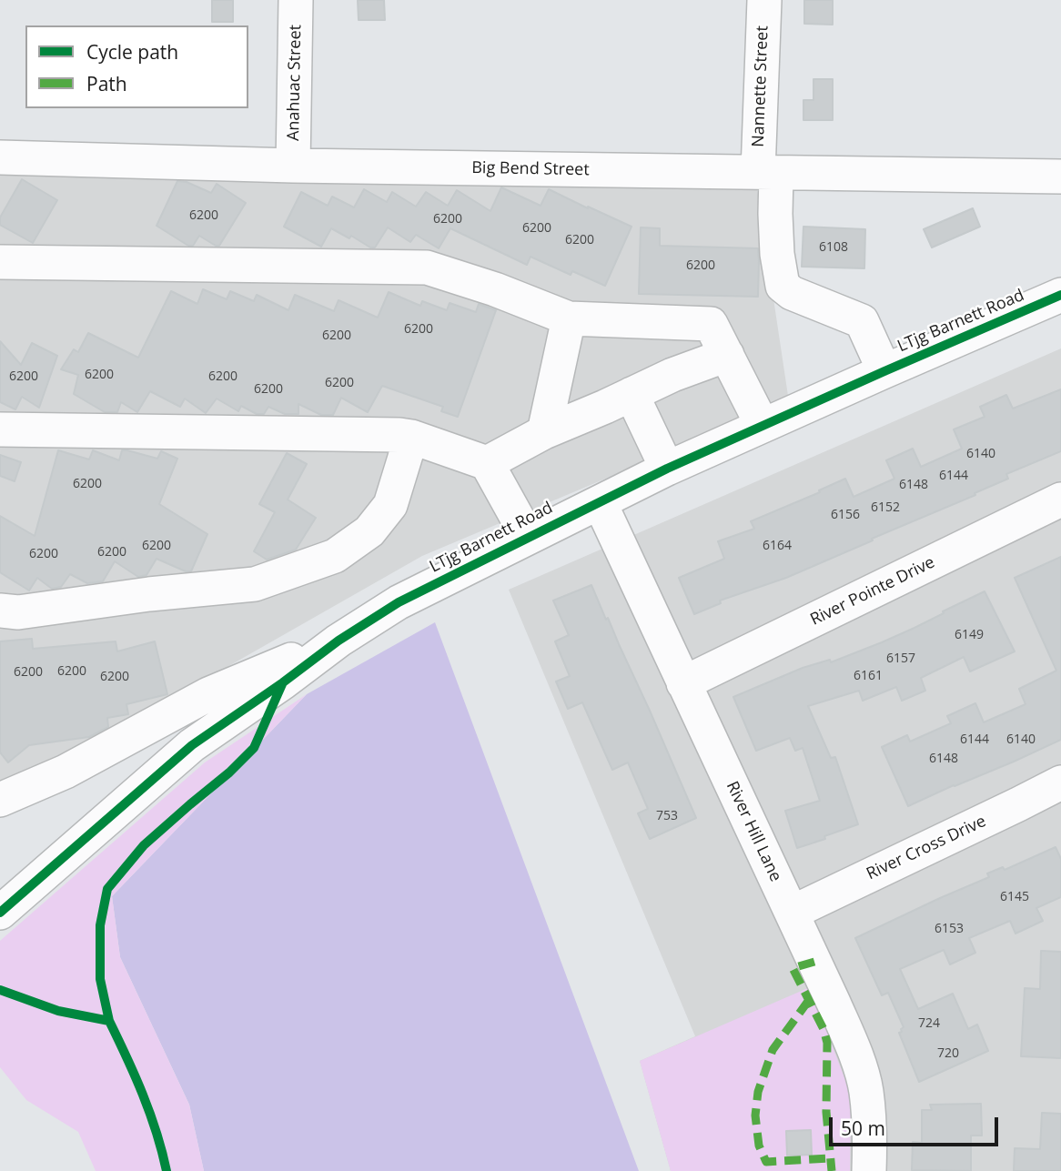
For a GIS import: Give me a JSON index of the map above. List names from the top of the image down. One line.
{"streets":{"street":["Anahuac Street","Nannette Street","Big Bend Street","LTjg Barnett Road","River Pointe Drive","River Hill Lane","River Cross Drive"]},"crossings":[["Anahuac Street","Big Bend Street"],["Nannette Street","Big Bend Street"],["Nannette Street","LTjg Barnett Road"],["LTjg Barnett Road","River Hill Lane"],["River Pointe Drive","River Hill Lane"],["River Hill Lane","River Cross Drive"]],"house_numbers":["6200","6200","6200","6200","6108","6200","6200","6200","6200","6200","6200","6200","6200","6140","6144","6200","6148","6152","6156","6200","6164","6200","6200","6149","6157","6200","6200","6161","6200","6144","6140","6148","753","6145","6153","724","720"],"legend":["Cycle path","Path"],"scale_bar":"50 m"}
